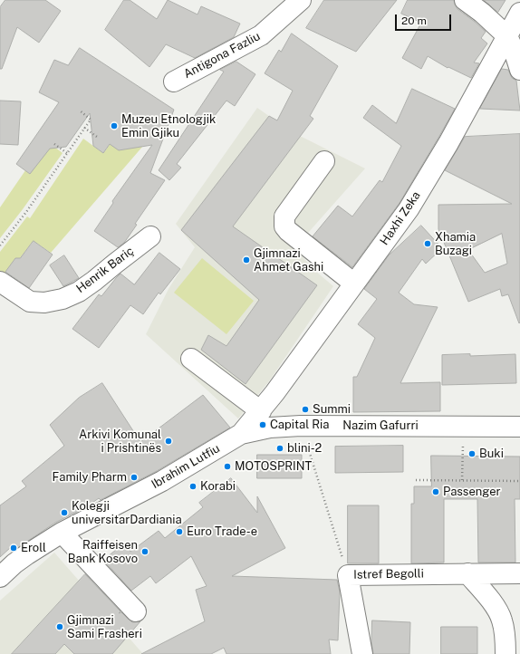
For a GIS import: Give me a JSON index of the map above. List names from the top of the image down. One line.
{"streets":{"street":["Antigona Fazliu","Haxhi Zeka","Henrik Bariç","Nazim Gafurri","Ibrahim Lutfiu","Istref Begolli"]},"crossings":[["Haxhi Zeka","Nazim Gafurri"],["Haxhi Zeka","Ibrahim Lutfiu"],["Nazim Gafurri","Ibrahim Lutfiu"]],"places":["Muzeu Etnologjik Emin Gjiku","Xhamia Buzagi","Gjimnazi Ahmet Gashi","Summi","Capital Ria","Arkivi Komunal i Prishtinës","blini-2","Buki","MOTOSPRINT","Family Pharm","Korabi","Passenger","Kolegji universitarDardiania","Euro Trade-e","Eroll","Raiffeisen Bank Kosovo","Gjimnazi Sami Frasheri"],"scale_bar":"20 m"}
